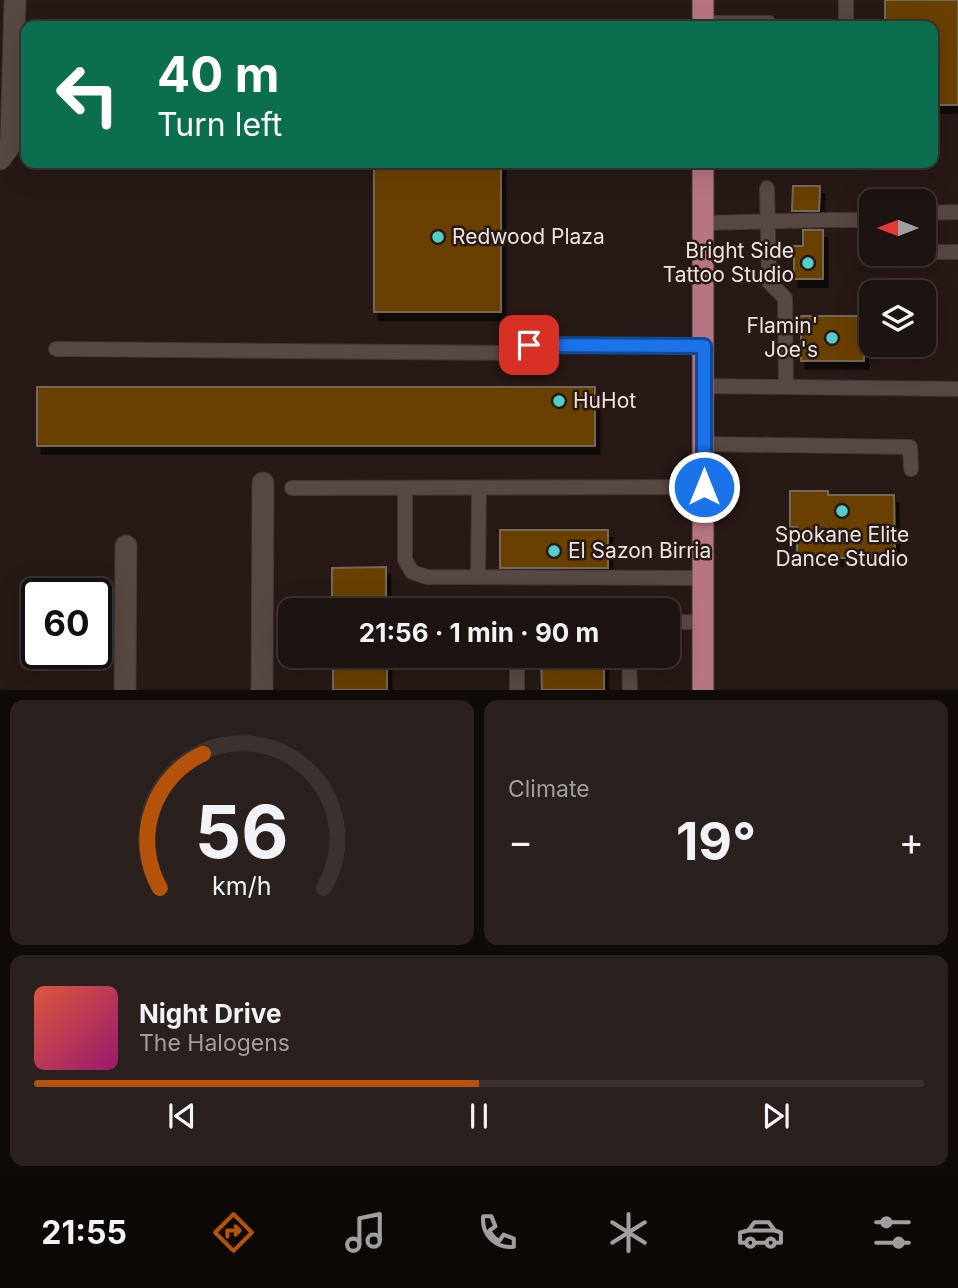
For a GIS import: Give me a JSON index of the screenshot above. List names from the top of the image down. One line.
{"places":["Redwood Plaza","Bright Side Tattoo Studio","Flamin' Joe's","HuHot","Spokane Elite Dance Studio","El Sazon Birria"],"north":"left","page":{"turn":["40 m","Turn left"],"limit":"60","trip":"21:56 · 1 min · 90 m","tile":"Climate","heat":["−","19°","+"],"song":["Night Drive","The Halogens"],"tabs":"21:55","gauge":["56","km/h"]}}
